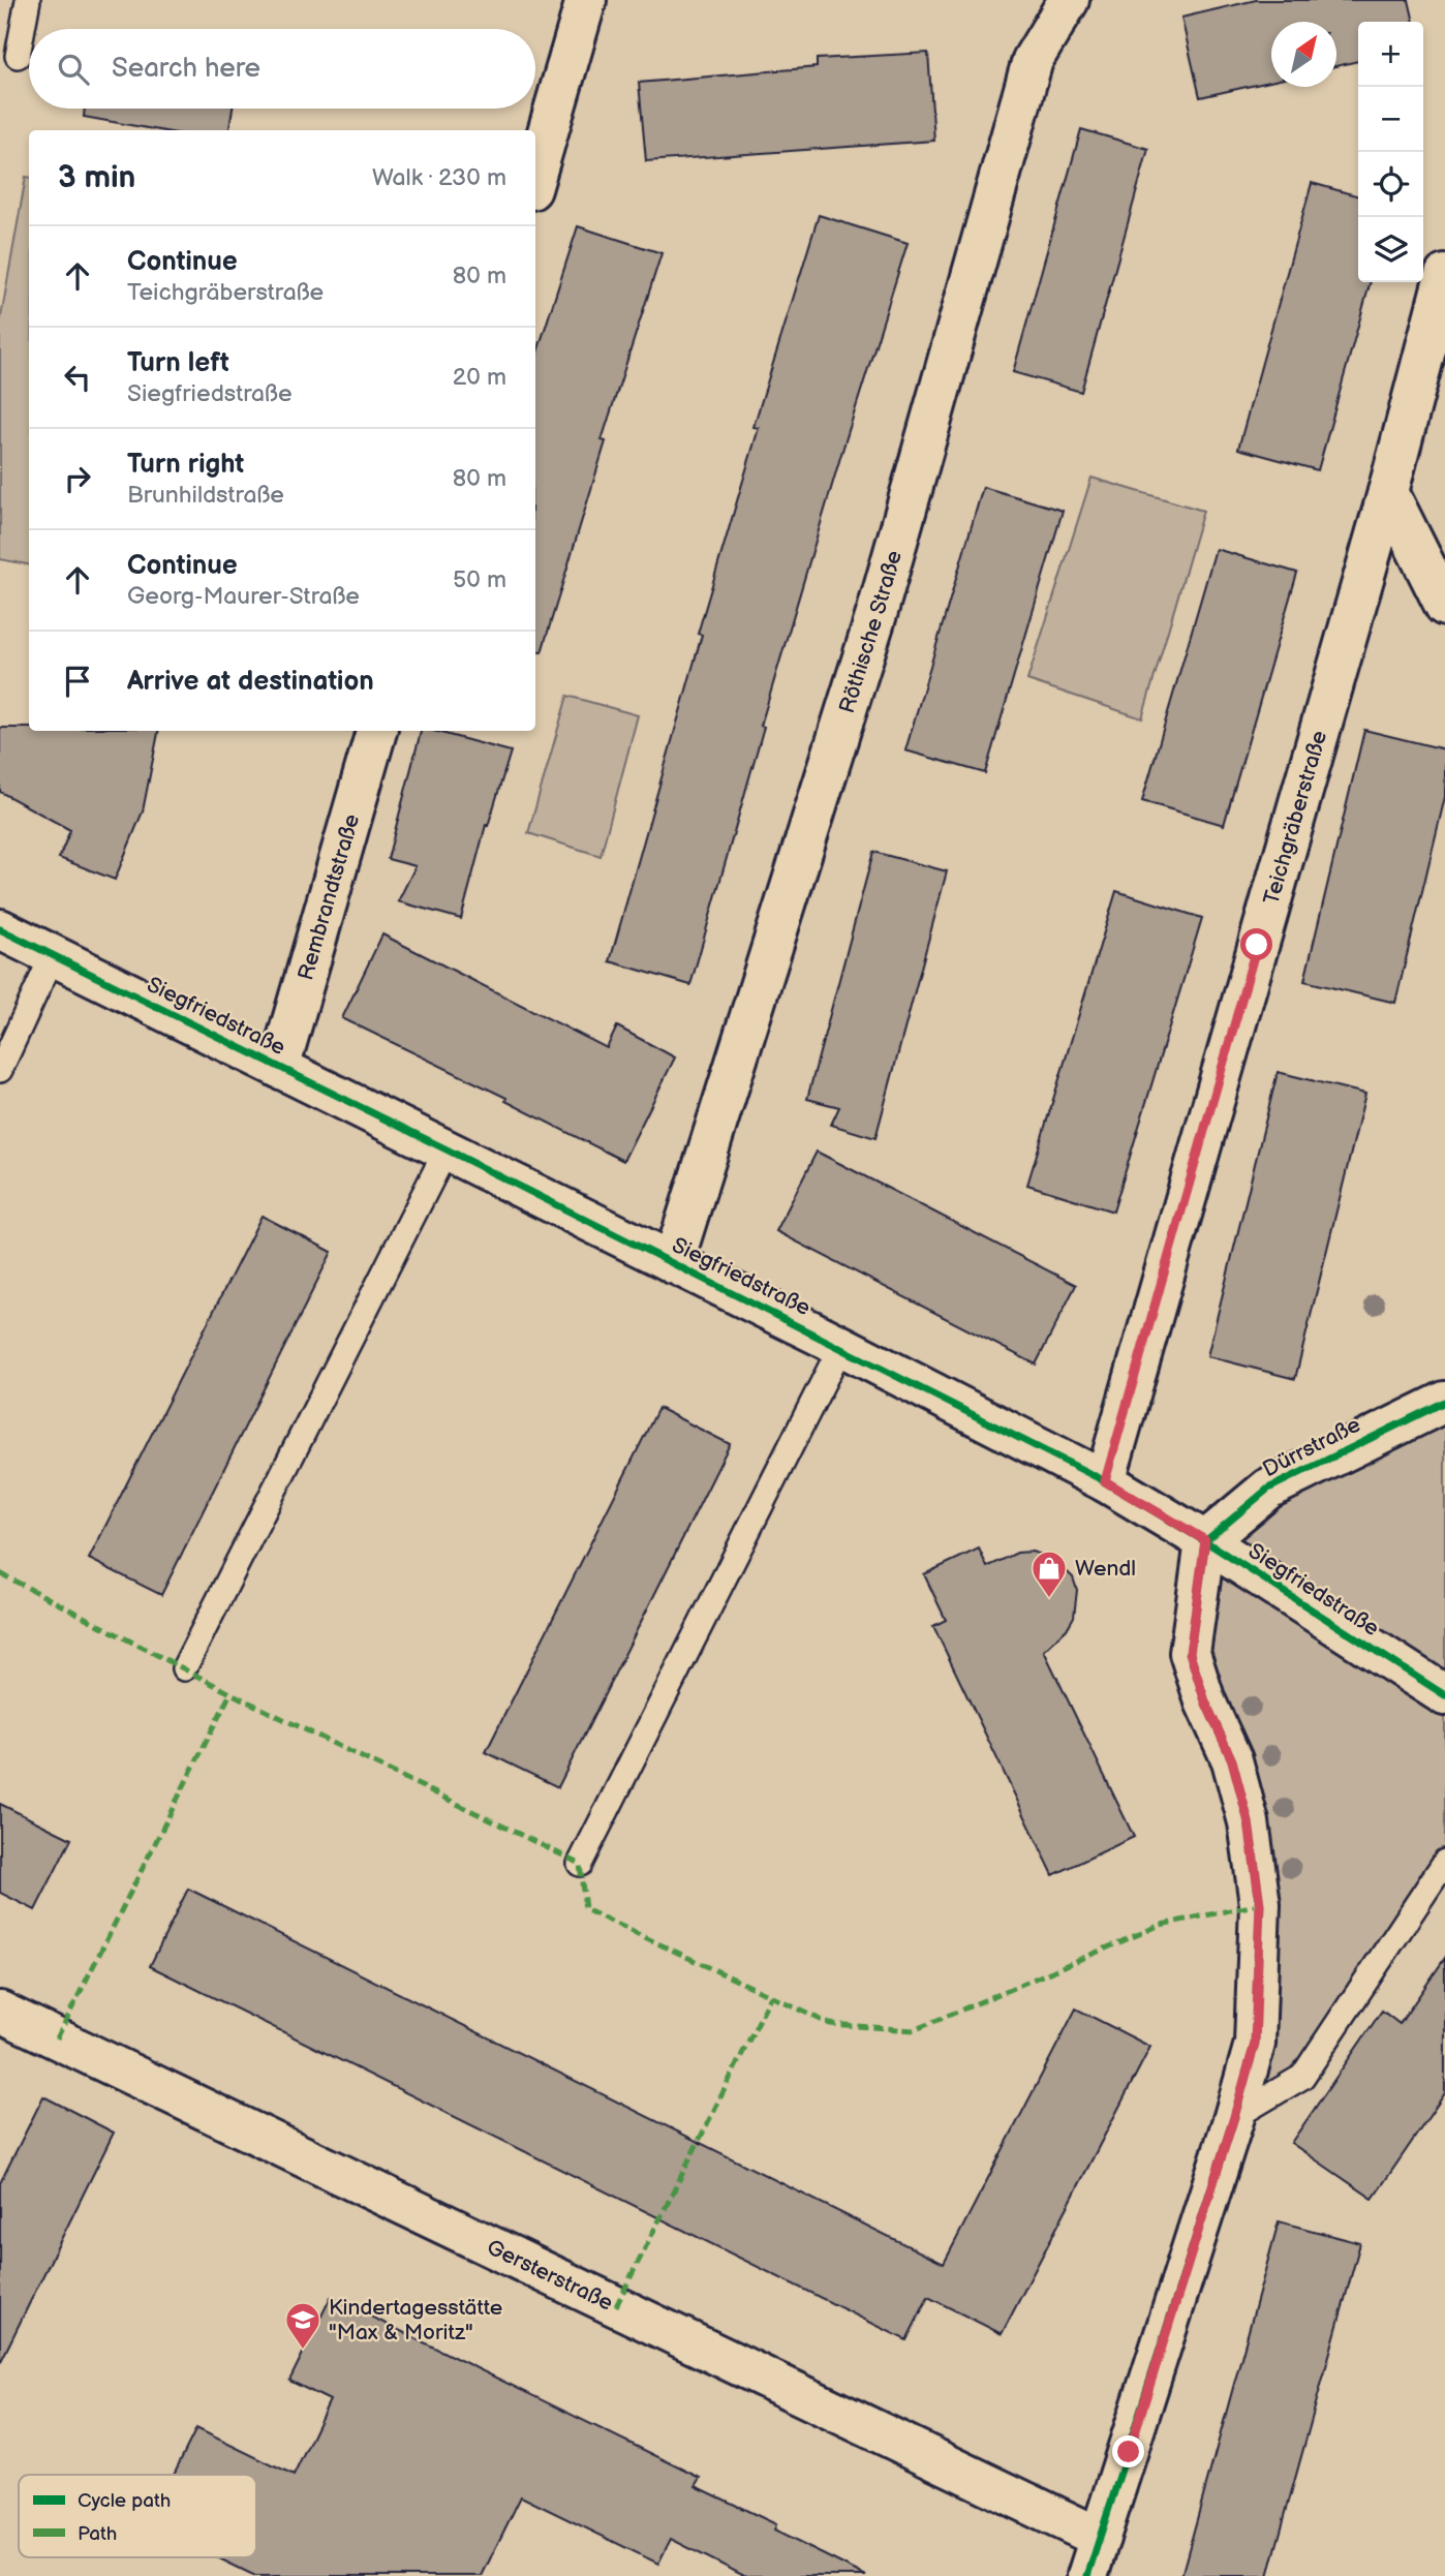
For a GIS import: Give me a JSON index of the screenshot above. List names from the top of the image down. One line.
{"streets":{"street":["Röthische Straße","Teichgräberstraße","Rembrandtstraße","Siegfriedstraße","Dürrstraße","Gersterstraße"]},"crossings":[["Röthische Straße","Siegfriedstraße"],["Teichgräberstraße","Siegfriedstraße"],["Rembrandtstraße","Siegfriedstraße"],["Siegfriedstraße","Dürrstraße"]],"places":{"shop":["Wendl"],"school or university":["Kindertagesstätte \"Max & Moritz\""]},"legend":["Cycle path","Path"],"north":"top right","page":{"map_buttons":["+","−"],"search":"Search here","heading":["3 min","Walk · 230 m"],"list":[["Continue","Teichgräberstraße","80 m"],["Turn left","Siegfriedstraße","20 m"],["Turn right","Brunhildstraße","80 m"],["Continue","Georg-Maurer-Straße","50 m"],"Arrive at destination"]}}
